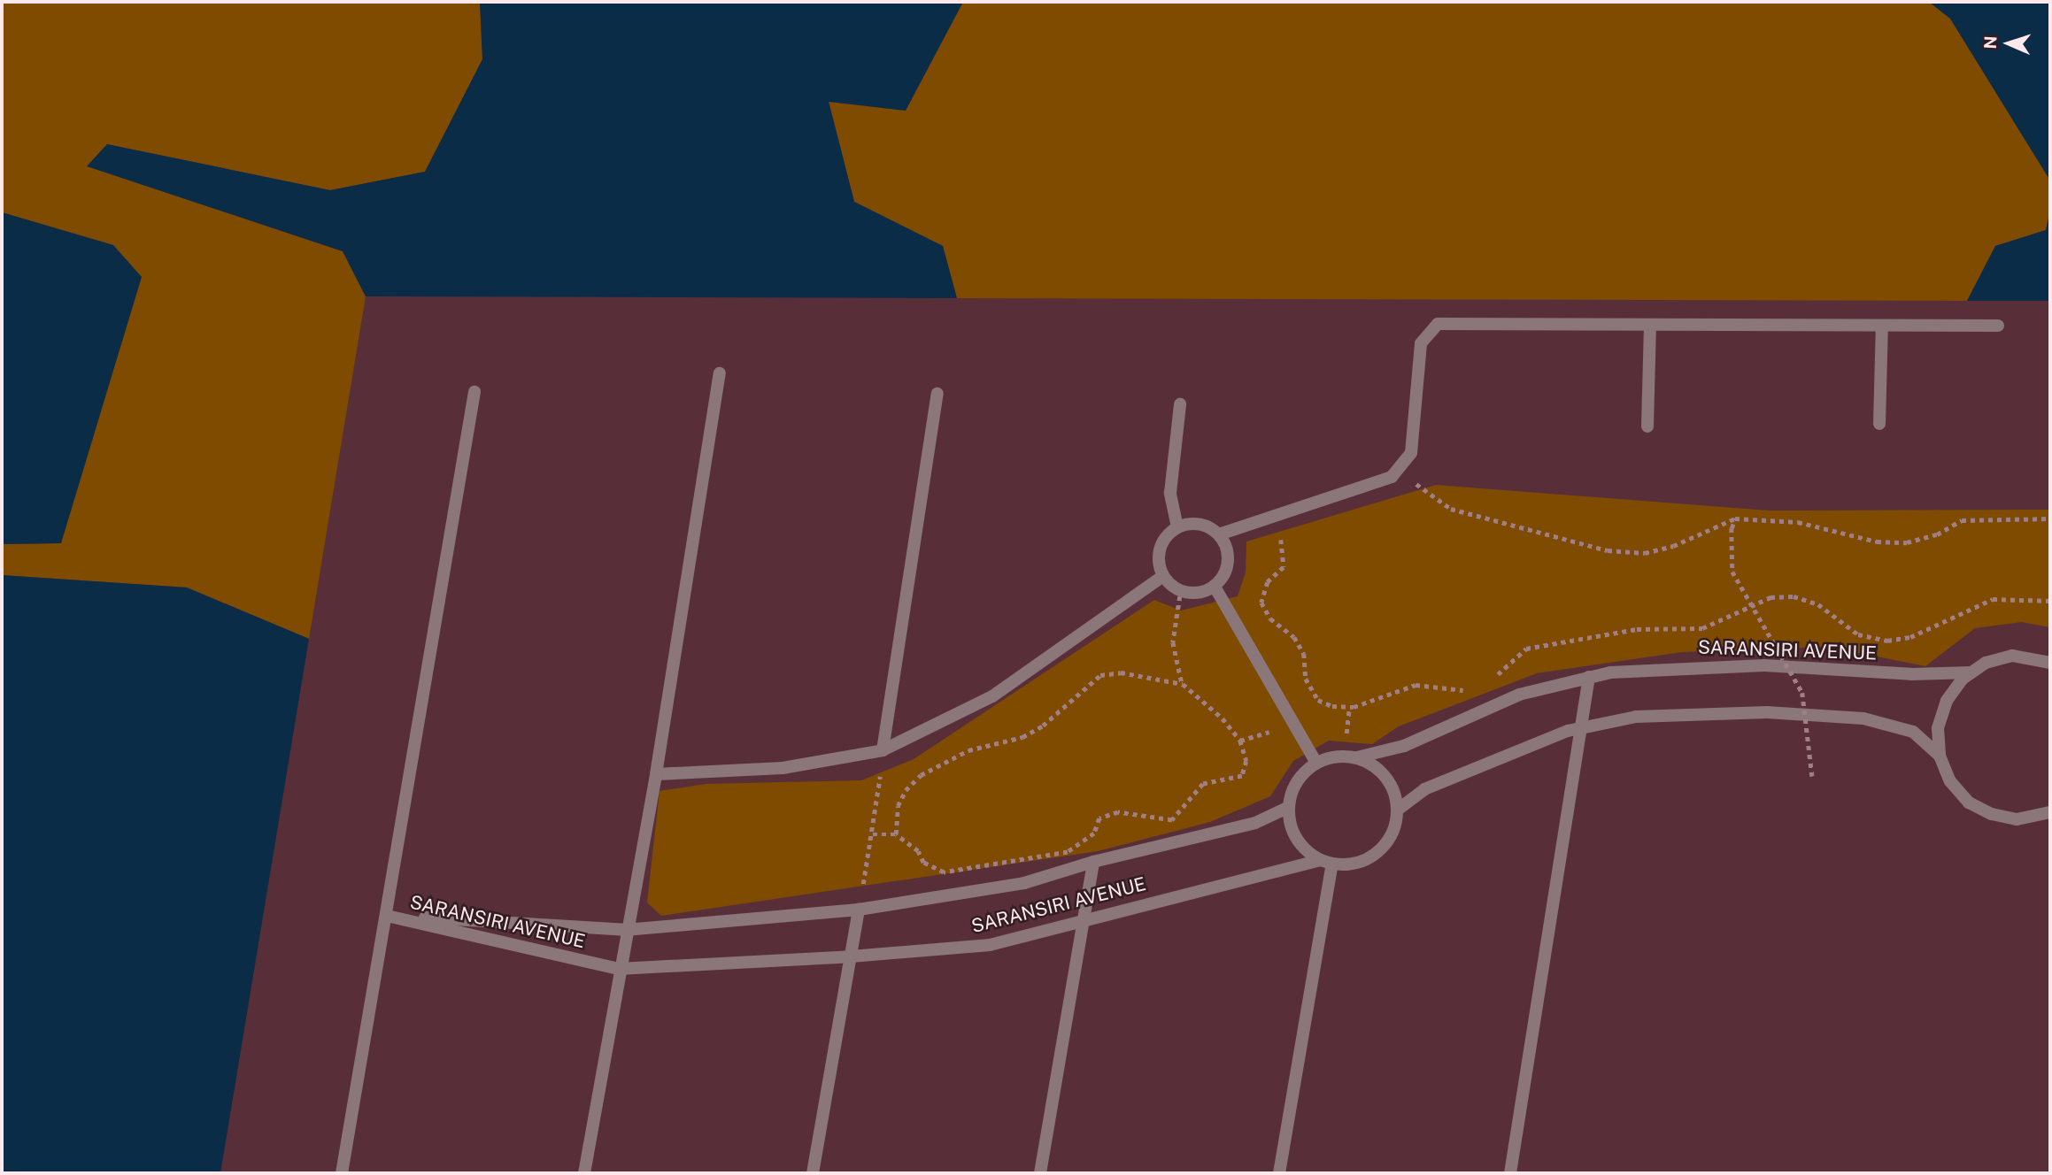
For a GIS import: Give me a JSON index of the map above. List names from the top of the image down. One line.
{"streets":{"street":["SARANSIRI AVENUE"]},"north":"left"}
